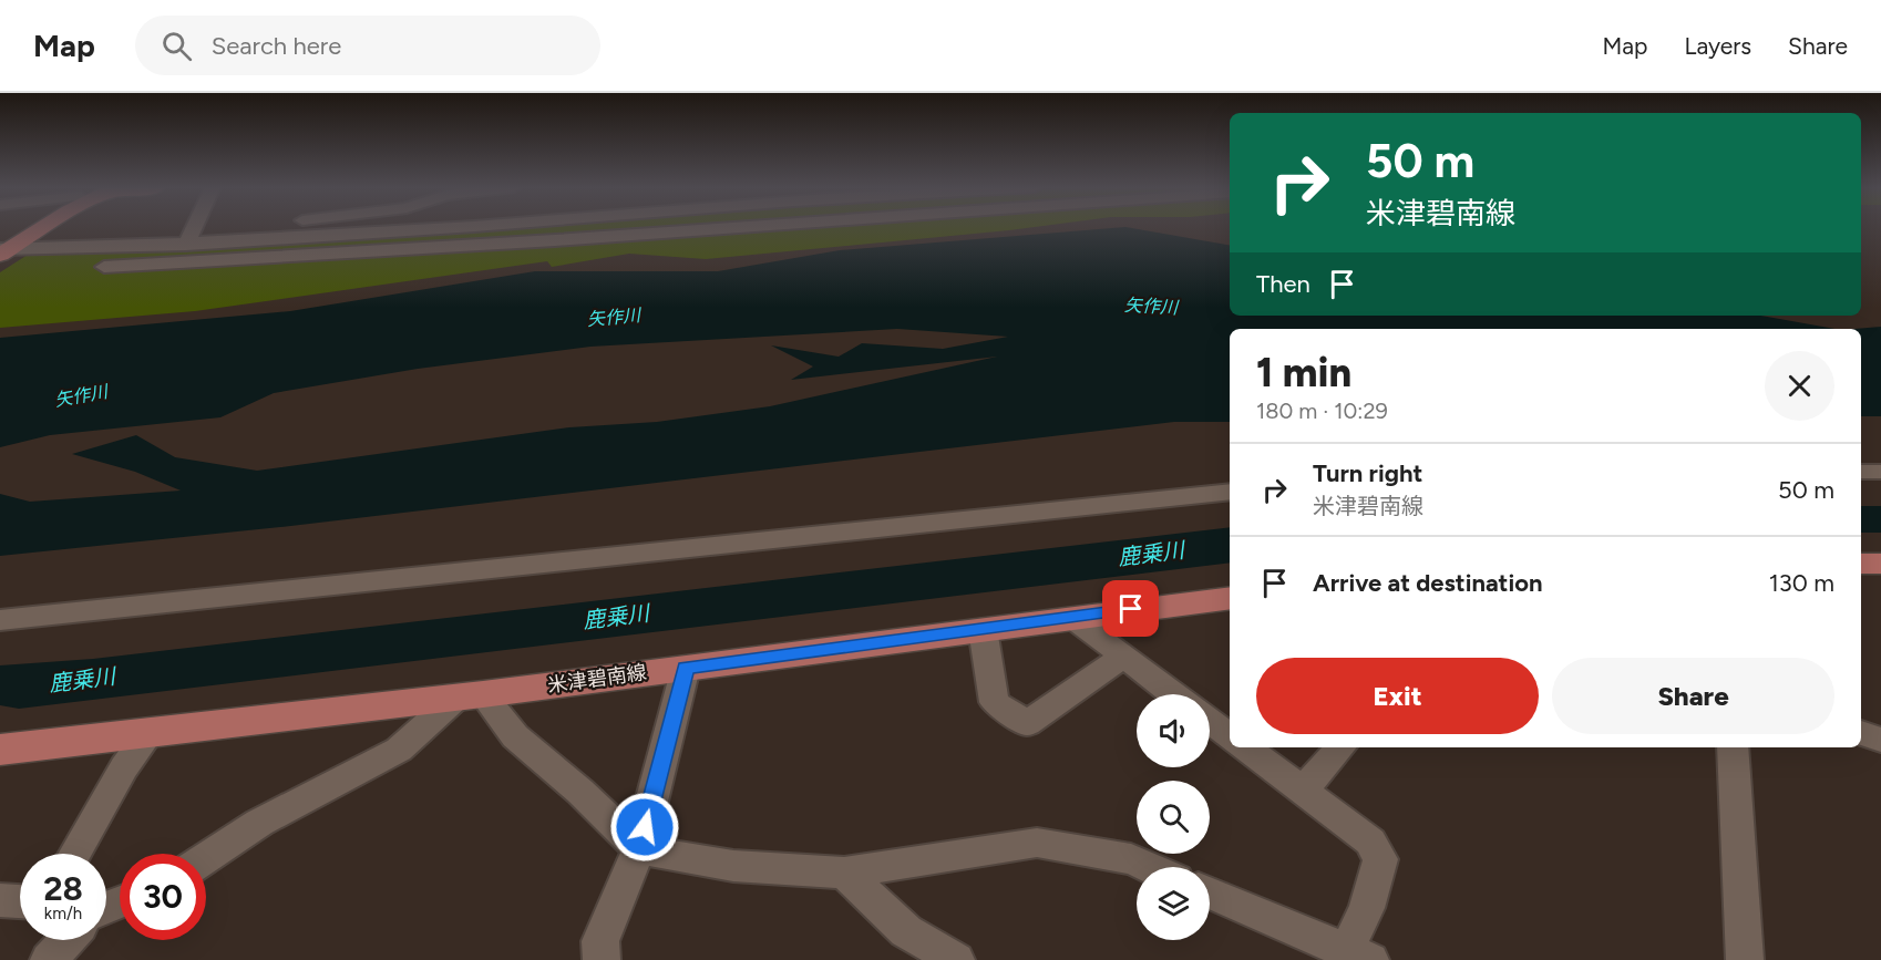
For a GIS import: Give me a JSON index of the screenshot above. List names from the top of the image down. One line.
{"streets":{"main road":["米津碧南線"]},"water":["矢作川","鹿乗川"],"page":{"header":"Map","search":"Search here","nav":["Map","Layers","Share"],"turn":["50 m","米津碧南線"],"then":"Then","heading":["1 min","180 m · 10:29"],"list":[{"name":"Turn right","note":"米津碧南線","value":"50 m"},{"name":"Arrive at destination","value":"130 m"}],"buttons":["Exit","Share"],"speed":"28 km/h","limit":"30"}}
